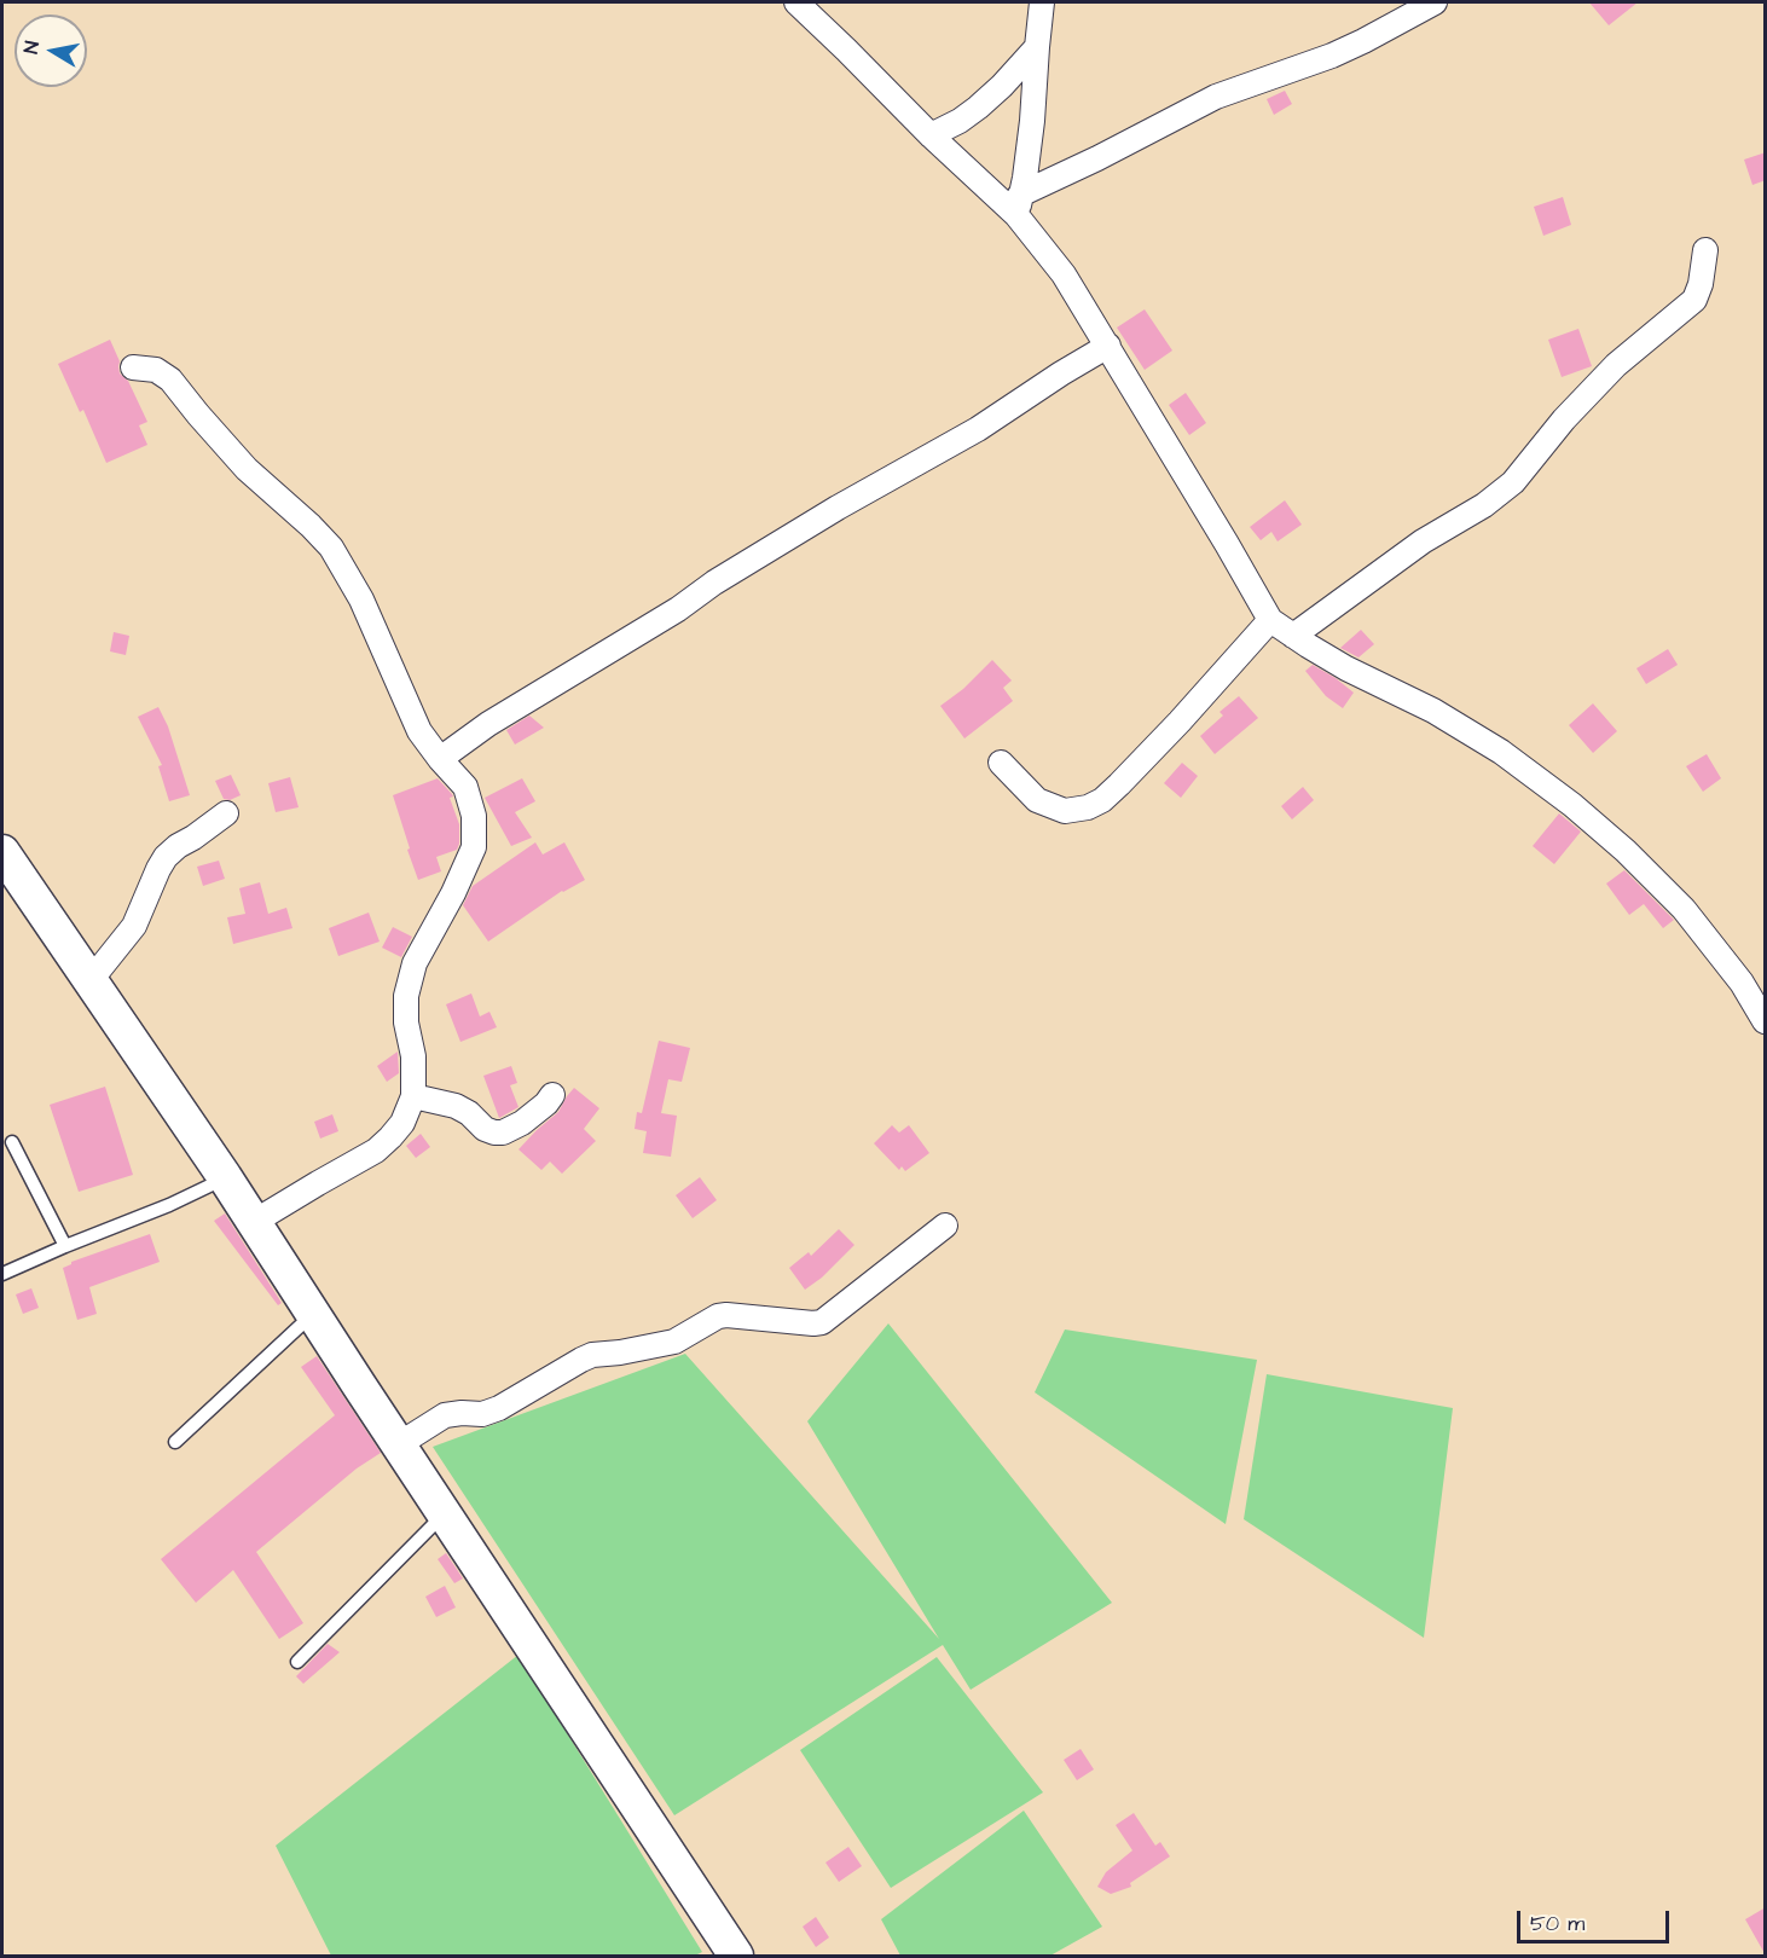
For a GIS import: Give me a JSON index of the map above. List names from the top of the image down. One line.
{"scale_bar":"50 m","north":"left"}
